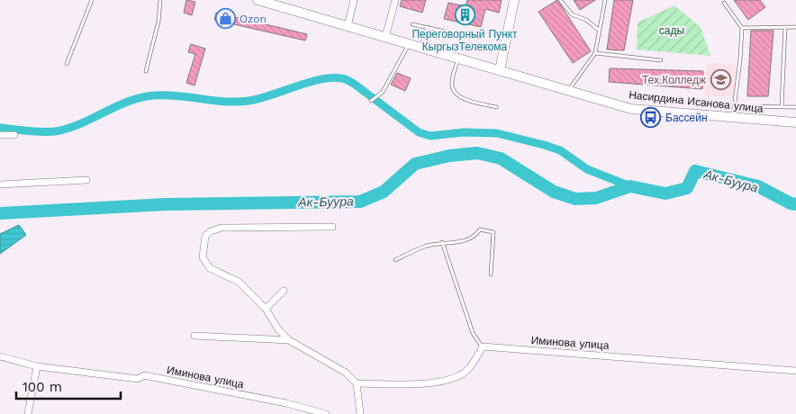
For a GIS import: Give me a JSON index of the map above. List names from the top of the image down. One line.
{"streets":{"main road":["Насирдина Исанова улица"],"street":["Иминова улица"]},"water":["Ак-Буура"],"parks":["сады"],"places":{"building":["Переговорный Пункт КыргызТелекома"],"shop":["Ozon"],"school or university":["Тех.Колледж"],"bus stop":["Бассейн"]},"scale_bar":"100 m"}
